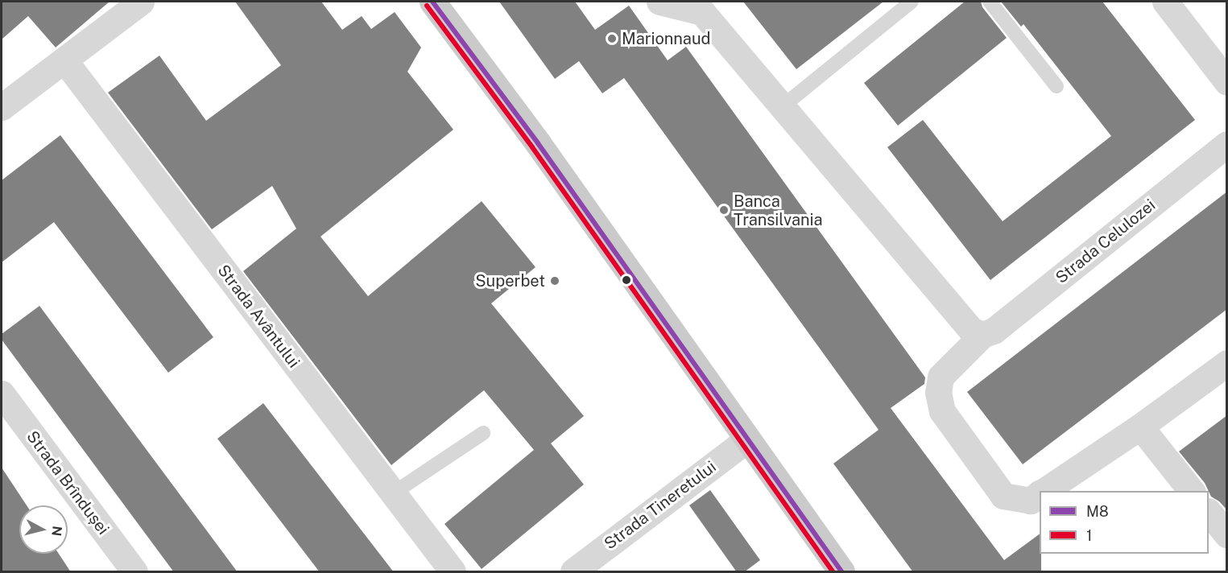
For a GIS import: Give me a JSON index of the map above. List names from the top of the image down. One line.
{"streets":{"street":["Strada Celulozei","Strada Avântului","Strada Brîndușei","Strada Tineretului"]},"places":["Marionnaud","Banca Transilvania","Superbet"],"lines":["transit line M8","transit line 1"],"legend":["M8","1"],"north":"right"}
